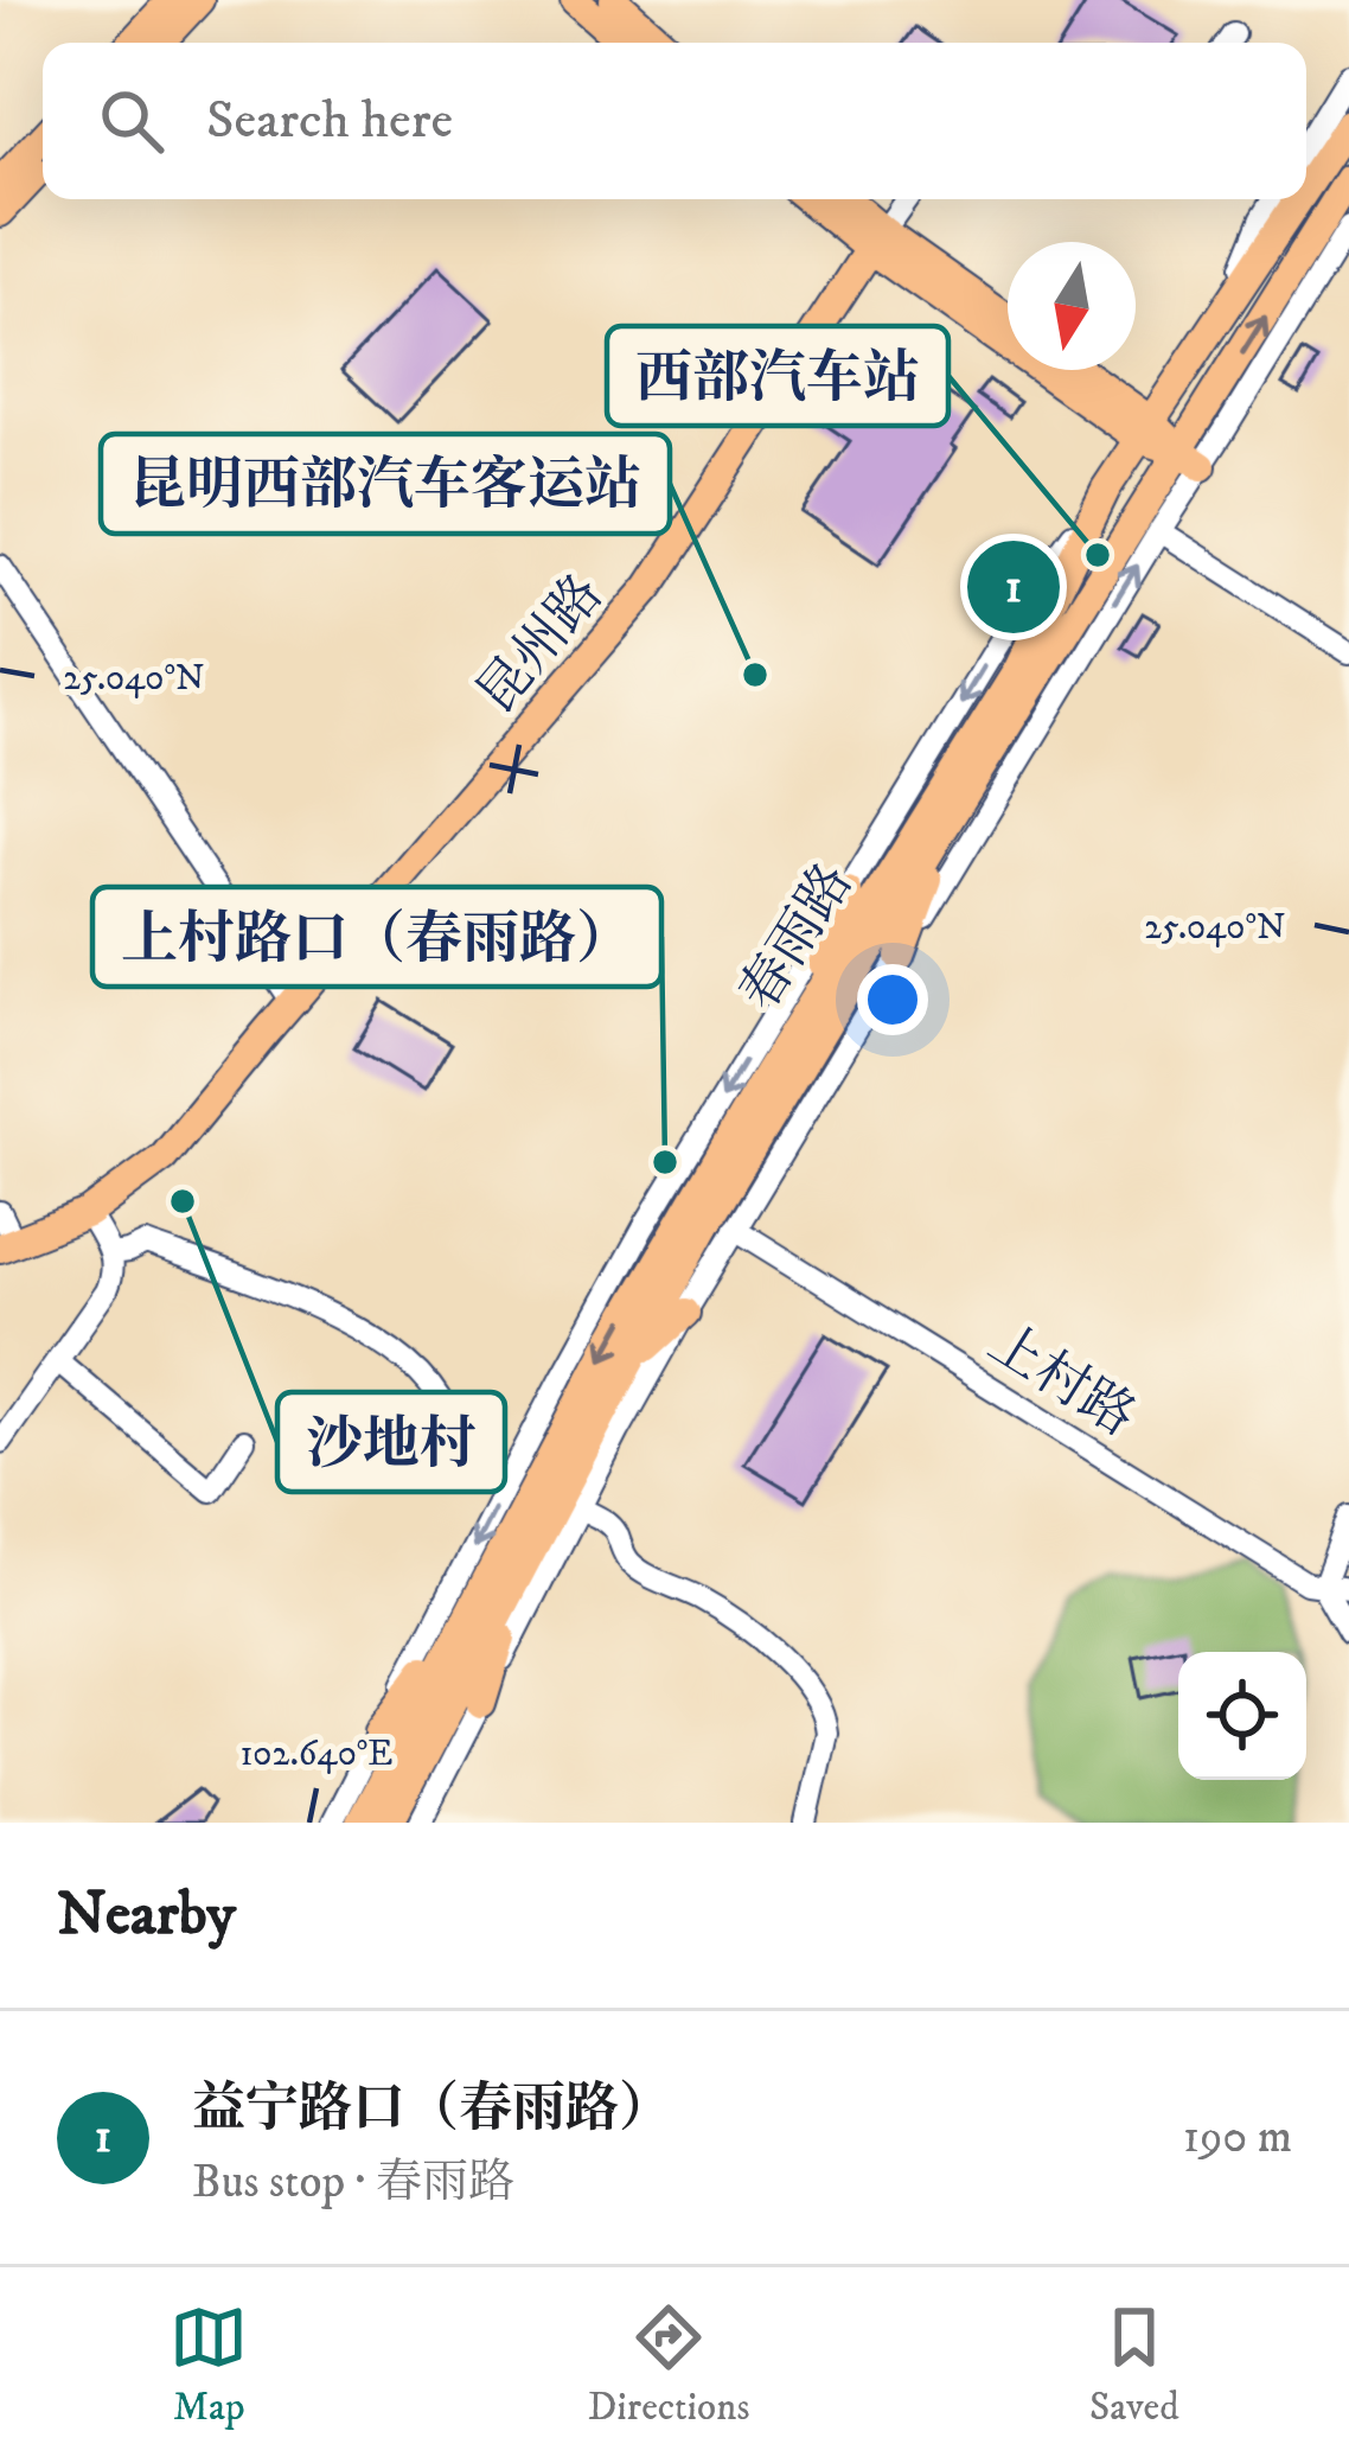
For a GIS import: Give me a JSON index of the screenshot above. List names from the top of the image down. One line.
{"streets":{"main road":["昆州路","春雨路"],"street":["上村路"]},"places":["西部汽车站","昆明西部汽车客运站","上村路口（春雨路）","沙地村"],"north":"bottom","page":{"search":"Search here","pins":"1","heading":"Nearby","list":[{"mark":"1","name":"益宁路口（春雨路）","note":"Bus stop · 春雨路","value":"190 m"}],"nav":["Map","Directions","Saved"]},"coordinates":["25.040°N","102.640°E"]}
